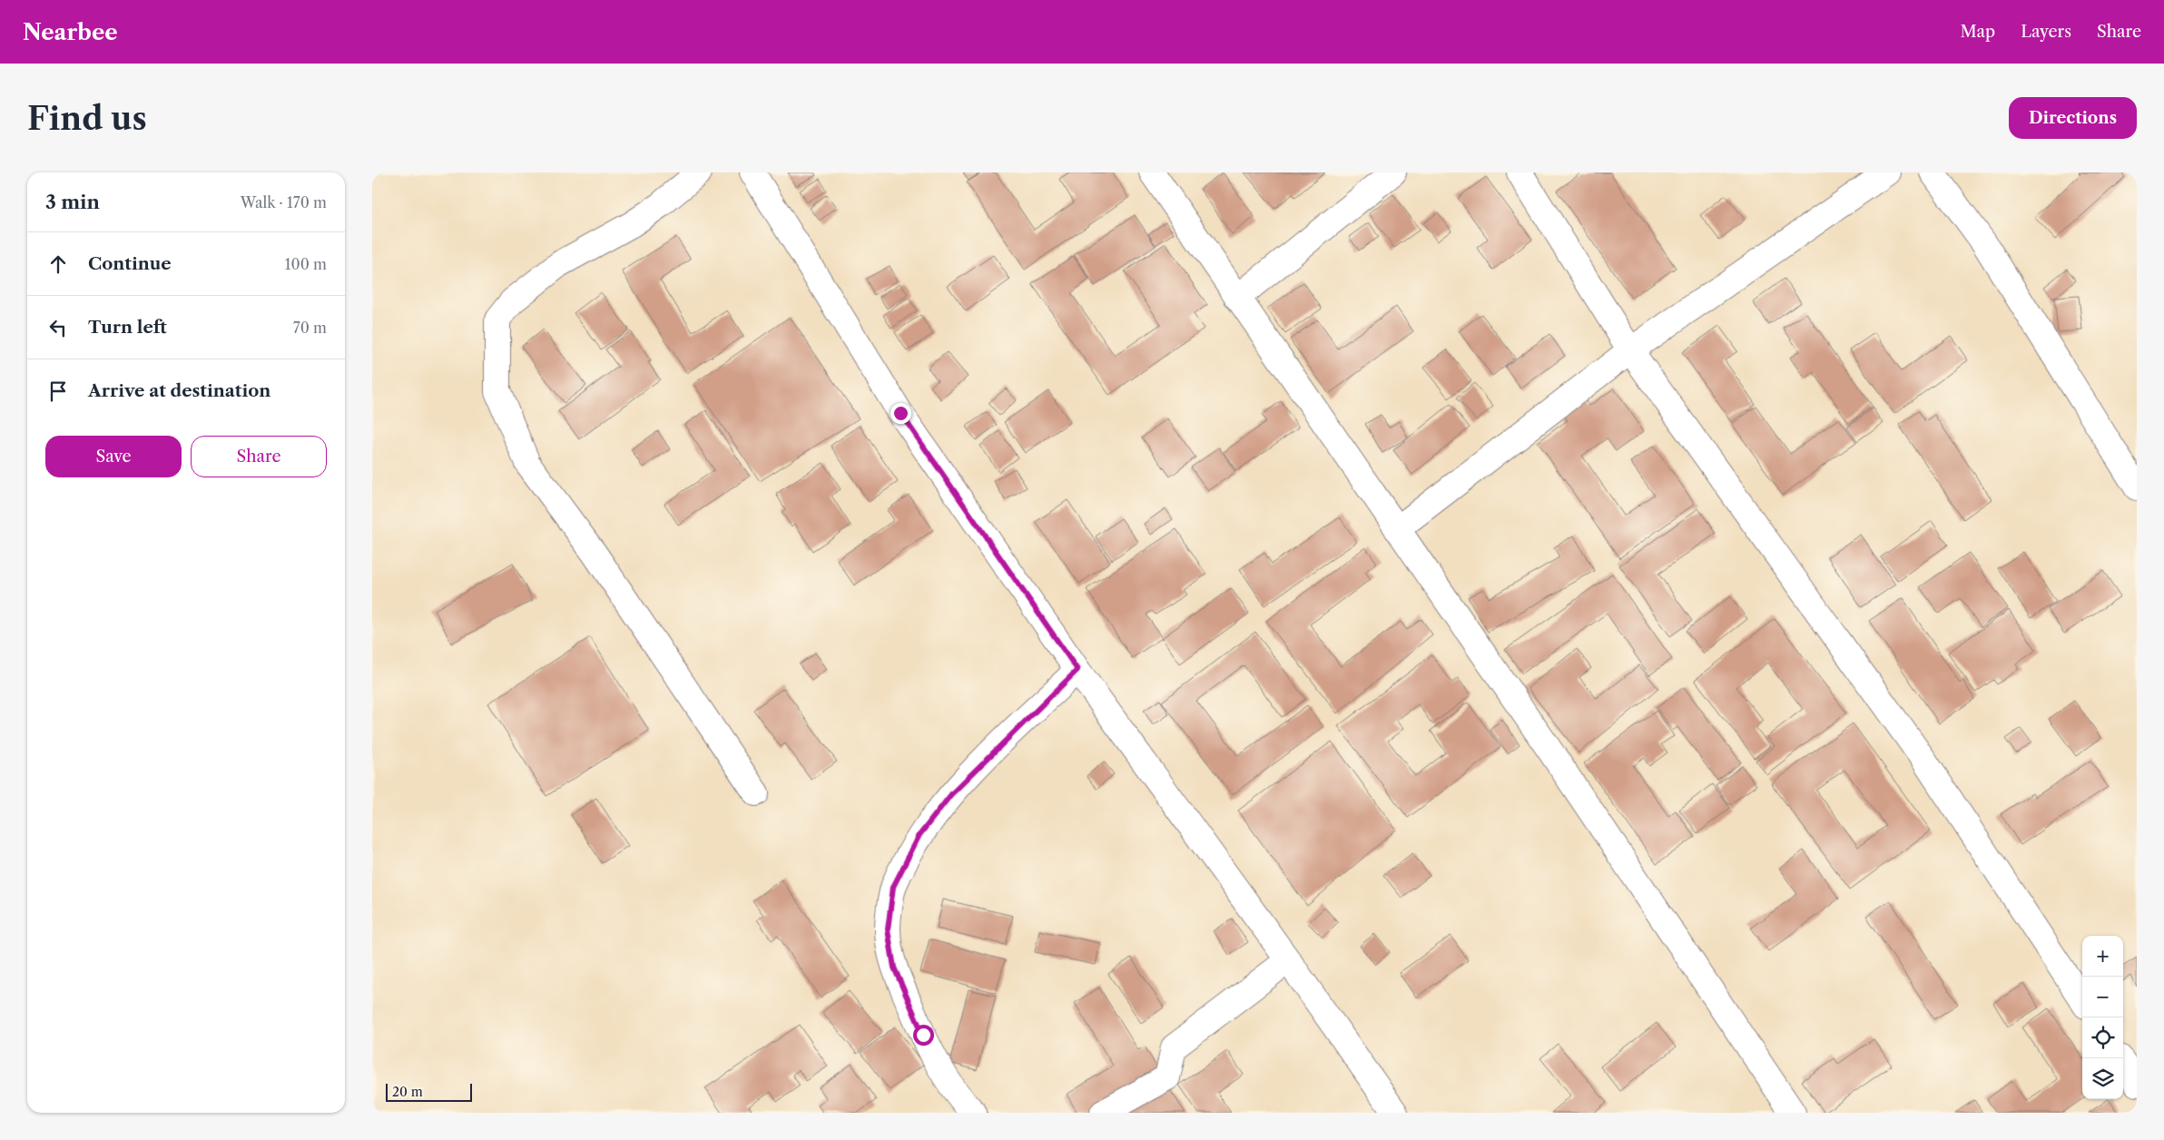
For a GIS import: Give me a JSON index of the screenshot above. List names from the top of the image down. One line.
{"scale_bar":"20 m","page":{"header":"Nearbee","nav":["Map","Layers","Share"],"buttons":["Directions",["Save","Share"]],"title":"Find us","heading":["3 min","Walk · 170 m"],"list":[["Continue","100 m"],["Turn left","70 m"],"Arrive at destination"],"map_buttons":["+","−"],"scale":"20 m"}}
